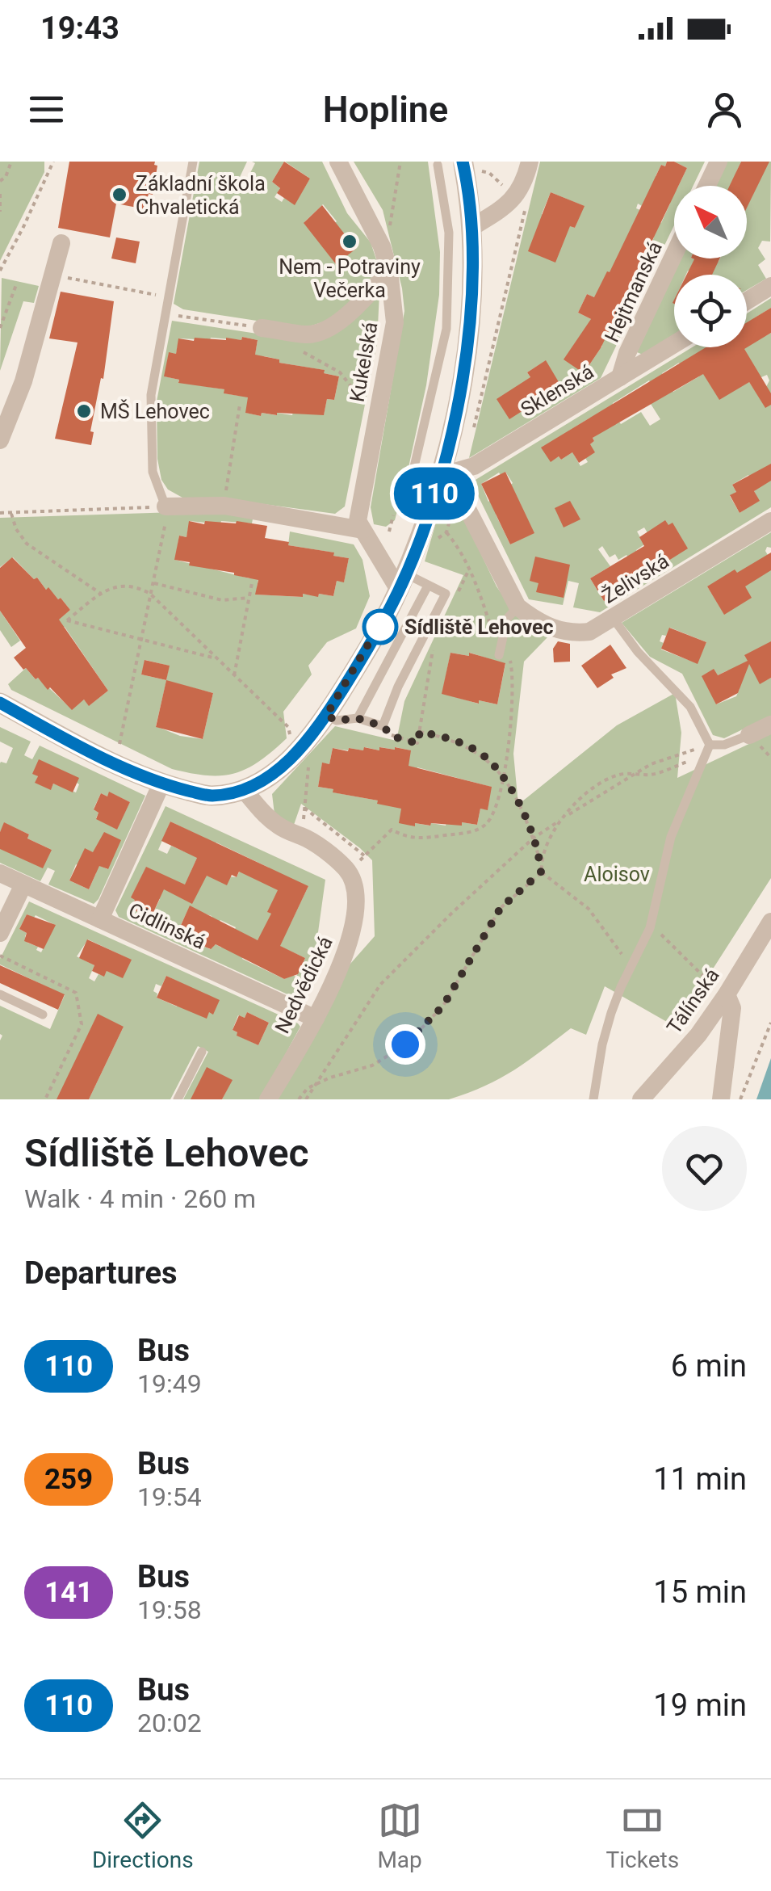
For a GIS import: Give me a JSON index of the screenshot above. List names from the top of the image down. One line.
{"streets":{"street":["Hejtmanská","Kukelská","Sklenská","Želivská","Cidlinská","Nedvědická","Tálínská"]},"crossings":[["Hejtmanská","Sklenská"],["Cidlinská","Nedvědická"]],"parks":["Aloisov"],"places":["Základní škola Chvaletická","Nem - Potraviny Večerka","MŠ Lehovec","Sídliště Lehovec"],"lines":["bus line 110"],"north":"top left","page":{"status":"19:43","header":"Hopline","on_map":"110","heading":[["Sídliště Lehovec","Walk · 4 min · 260 m"],"Departures"],"list":[{"mark":"110","name":"Bus","note":"19:49","value":"6 min"},{"mark":"259","name":"Bus","note":"19:54","value":"11 min"},{"mark":"141","name":"Bus","note":"19:58","value":"15 min"},{"mark":"110","name":"Bus","note":"20:02","value":"19 min"}],"tabs":["Directions","Map","Tickets"]}}
